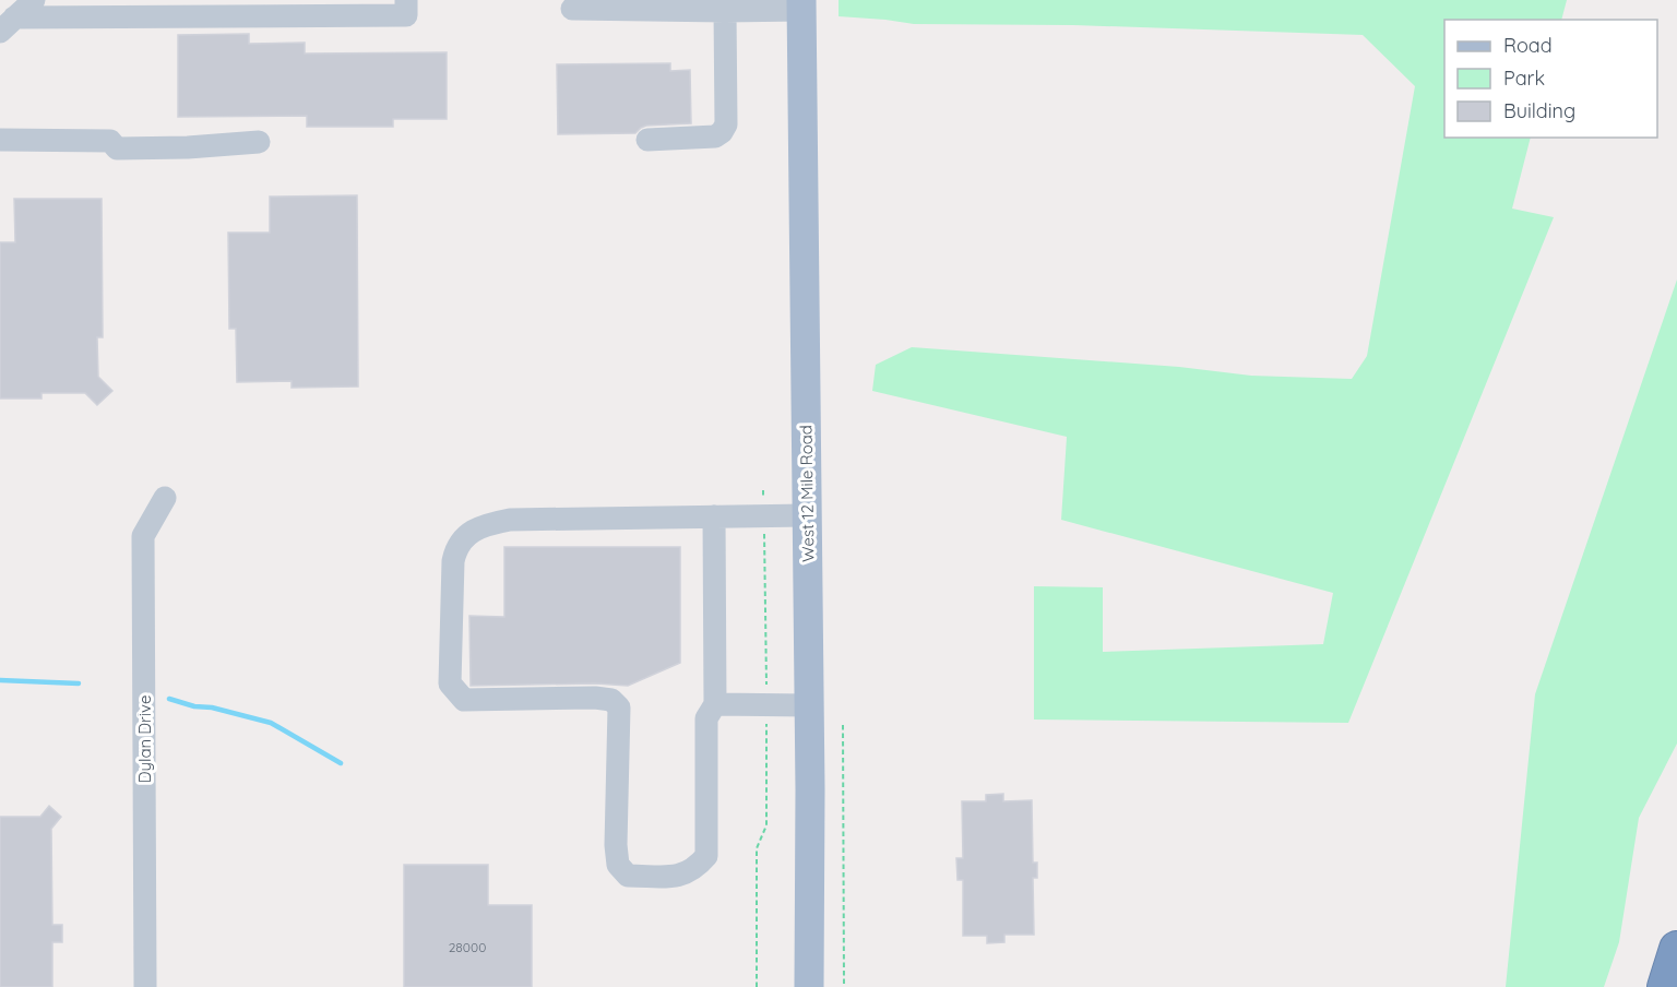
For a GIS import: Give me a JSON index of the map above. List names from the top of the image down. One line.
{"streets":{"main road":["West 12 Mile Road"],"street":["Dylan Drive"]},"house_numbers":["28000"],"legend":["Road","Park","Building"]}
